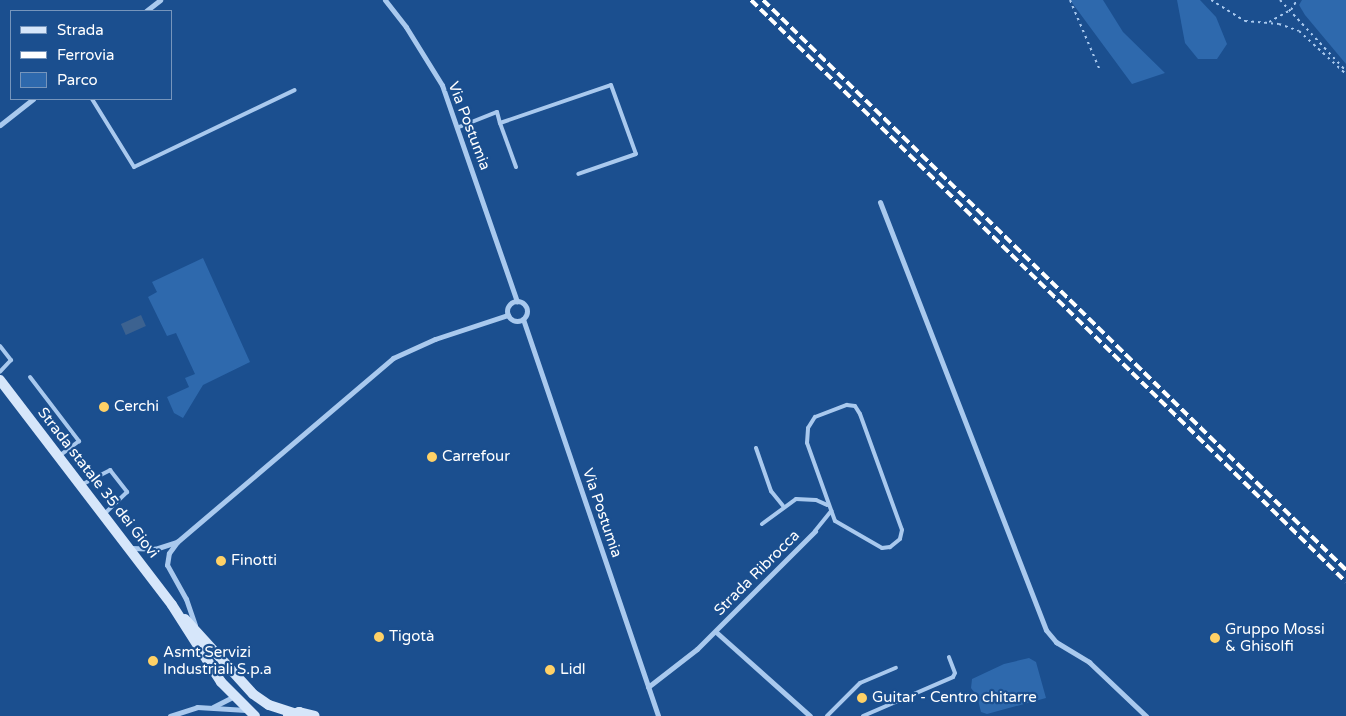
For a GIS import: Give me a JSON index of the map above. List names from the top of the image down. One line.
{"streets":{"main road":["Strada statale 35 dei Giovi"],"street":["Via Postumia","Strada Ribrocca"]},"crossings":[["Via Postumia","Strada Ribrocca"]],"places":["Cerchi","Carrefour","Finotti","Tigotà","Gruppo Mossi & Ghisolfi","Asmt Servizi Industriali S.p.a","Lidl","Guitar - Centro chitarre"],"legend":["Strada","Ferrovia","Parco"]}
